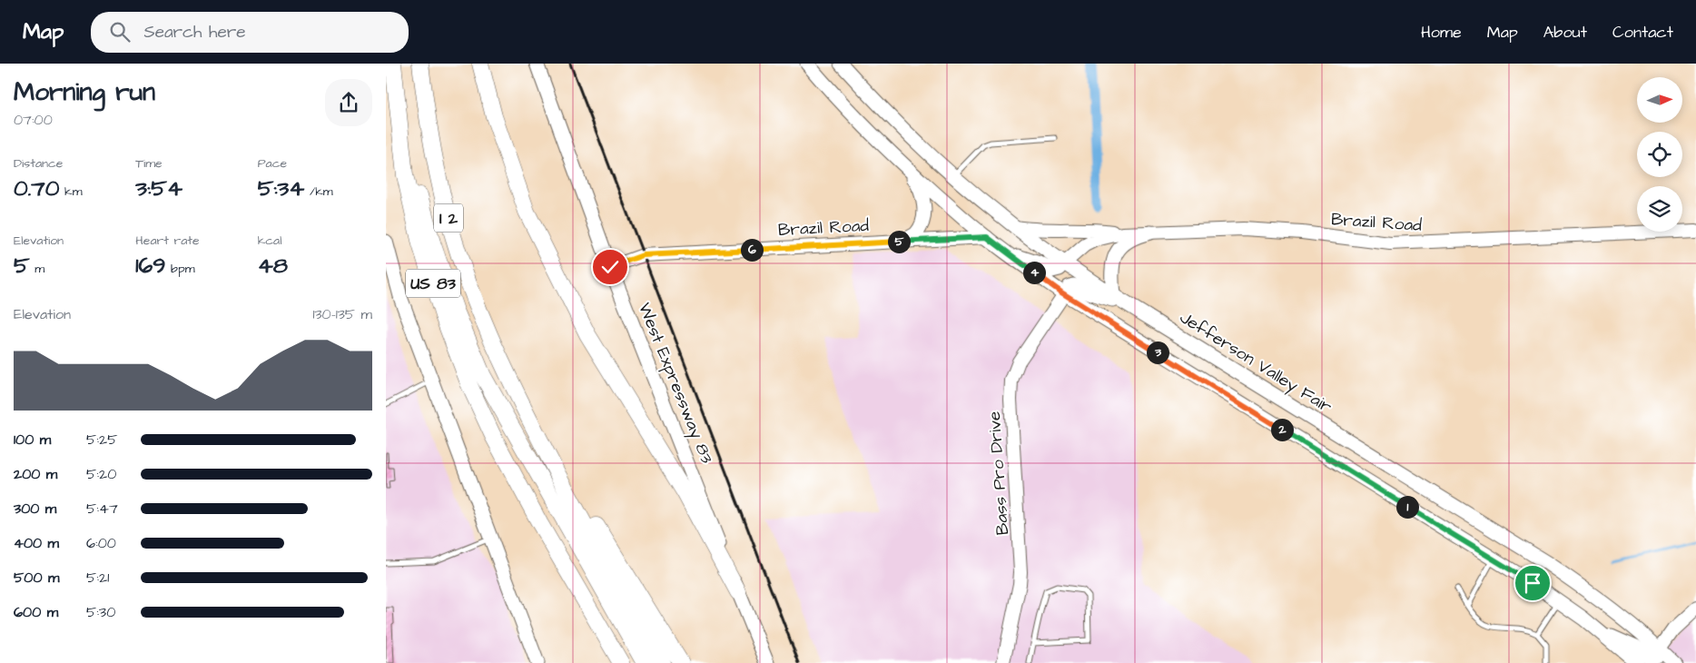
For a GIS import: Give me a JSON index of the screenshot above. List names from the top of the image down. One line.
{"streets":{"highway":["I 2","US 83"],"main road":["Jefferson Valley Fair","West Expressway 83"],"street":["Brazil Road","Bass Pro Drive"]},"crossings":[["Brazil Road","Jefferson Valley Fair"],["Brazil Road","West Expressway 83"]],"north":"right","page":{"header":"Map","search":"Search here","nav":["Home","Map","About","Contact"],"heading":["Morning run","07:00"],"stats":[["Distance","0.70 km"],["Time","3:54"],["Pace","5:34 /km"],["Elevation","5 m"],["Heart rate","169 bpm"],["kcal","48"]],"pins":["5","6","4","3","2","1"],"chart":["Elevation","130–135 m"],"list":[{"name":"100 m","note":"5:25"},{"name":"200 m","note":"5:20"},{"name":"300 m","note":"5:47"},{"name":"400 m","note":"6:00"},{"name":"500 m","note":"5:21"},{"name":"600 m","note":"5:30"}]}}
